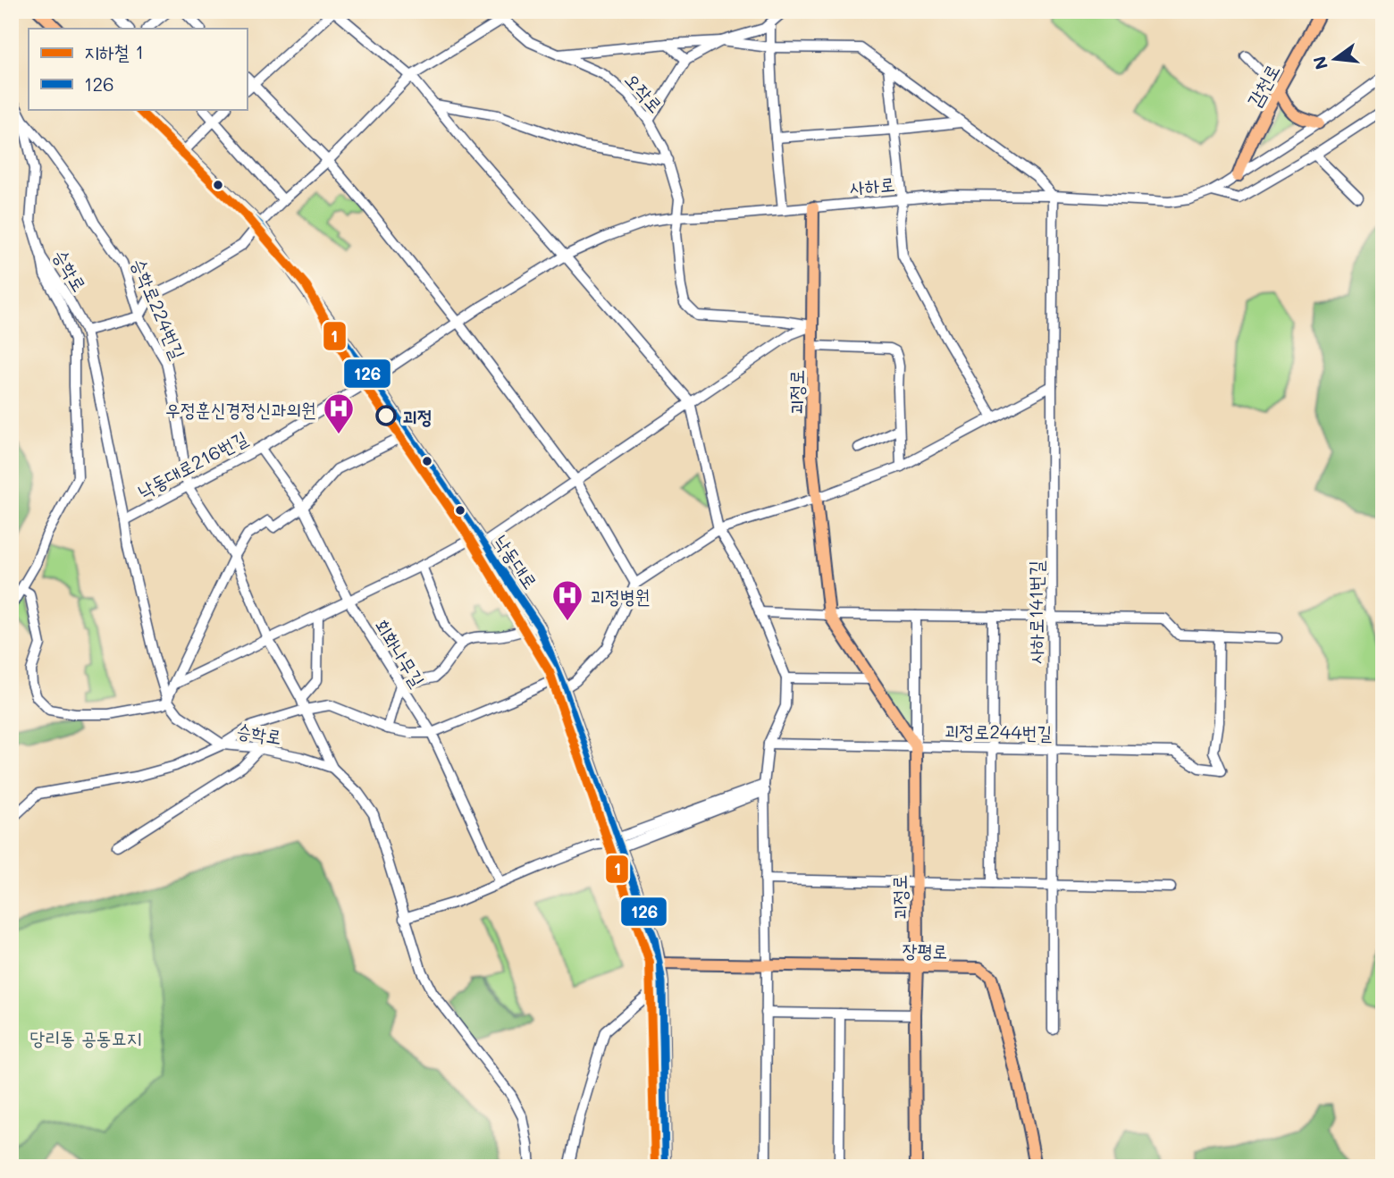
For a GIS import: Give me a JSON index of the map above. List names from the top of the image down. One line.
{"streets":{"main road":["감천로","괴정로","낙동대로","장평로"],"street":["오작로","사하로","승학로","승학로224번길","낙동대로216번길","사하로141번길","회화나무길","괴정로244번길"]},"crossings":[["감천로","사하로"],["오작로","사하로"],["오작로","괴정로"],["사하로","괴정로"],["사하로","낙동대로216번길"],["사하로","낙동대로"],["사하로","사하로141번길"],["승학로","승학로224번길"],["승학로","낙동대로216번길"],["승학로224번길","낙동대로216번길"],["괴정로","괴정로244번길"],["괴정로","장평로"],["낙동대로216번길","낙동대로"],["낙동대로216번길","회화나무길"],["낙동대로","장평로"],["사하로141번길","괴정로244번길"]],"parks":["당리동 공동묘지"],"places":{"other":["괴정"],"hospital":["우정훈신경정신과의원","괴정병원"]},"lines":["metro line 1","transit line 126"],"legend":["지하철 1","126"],"north":"left"}
